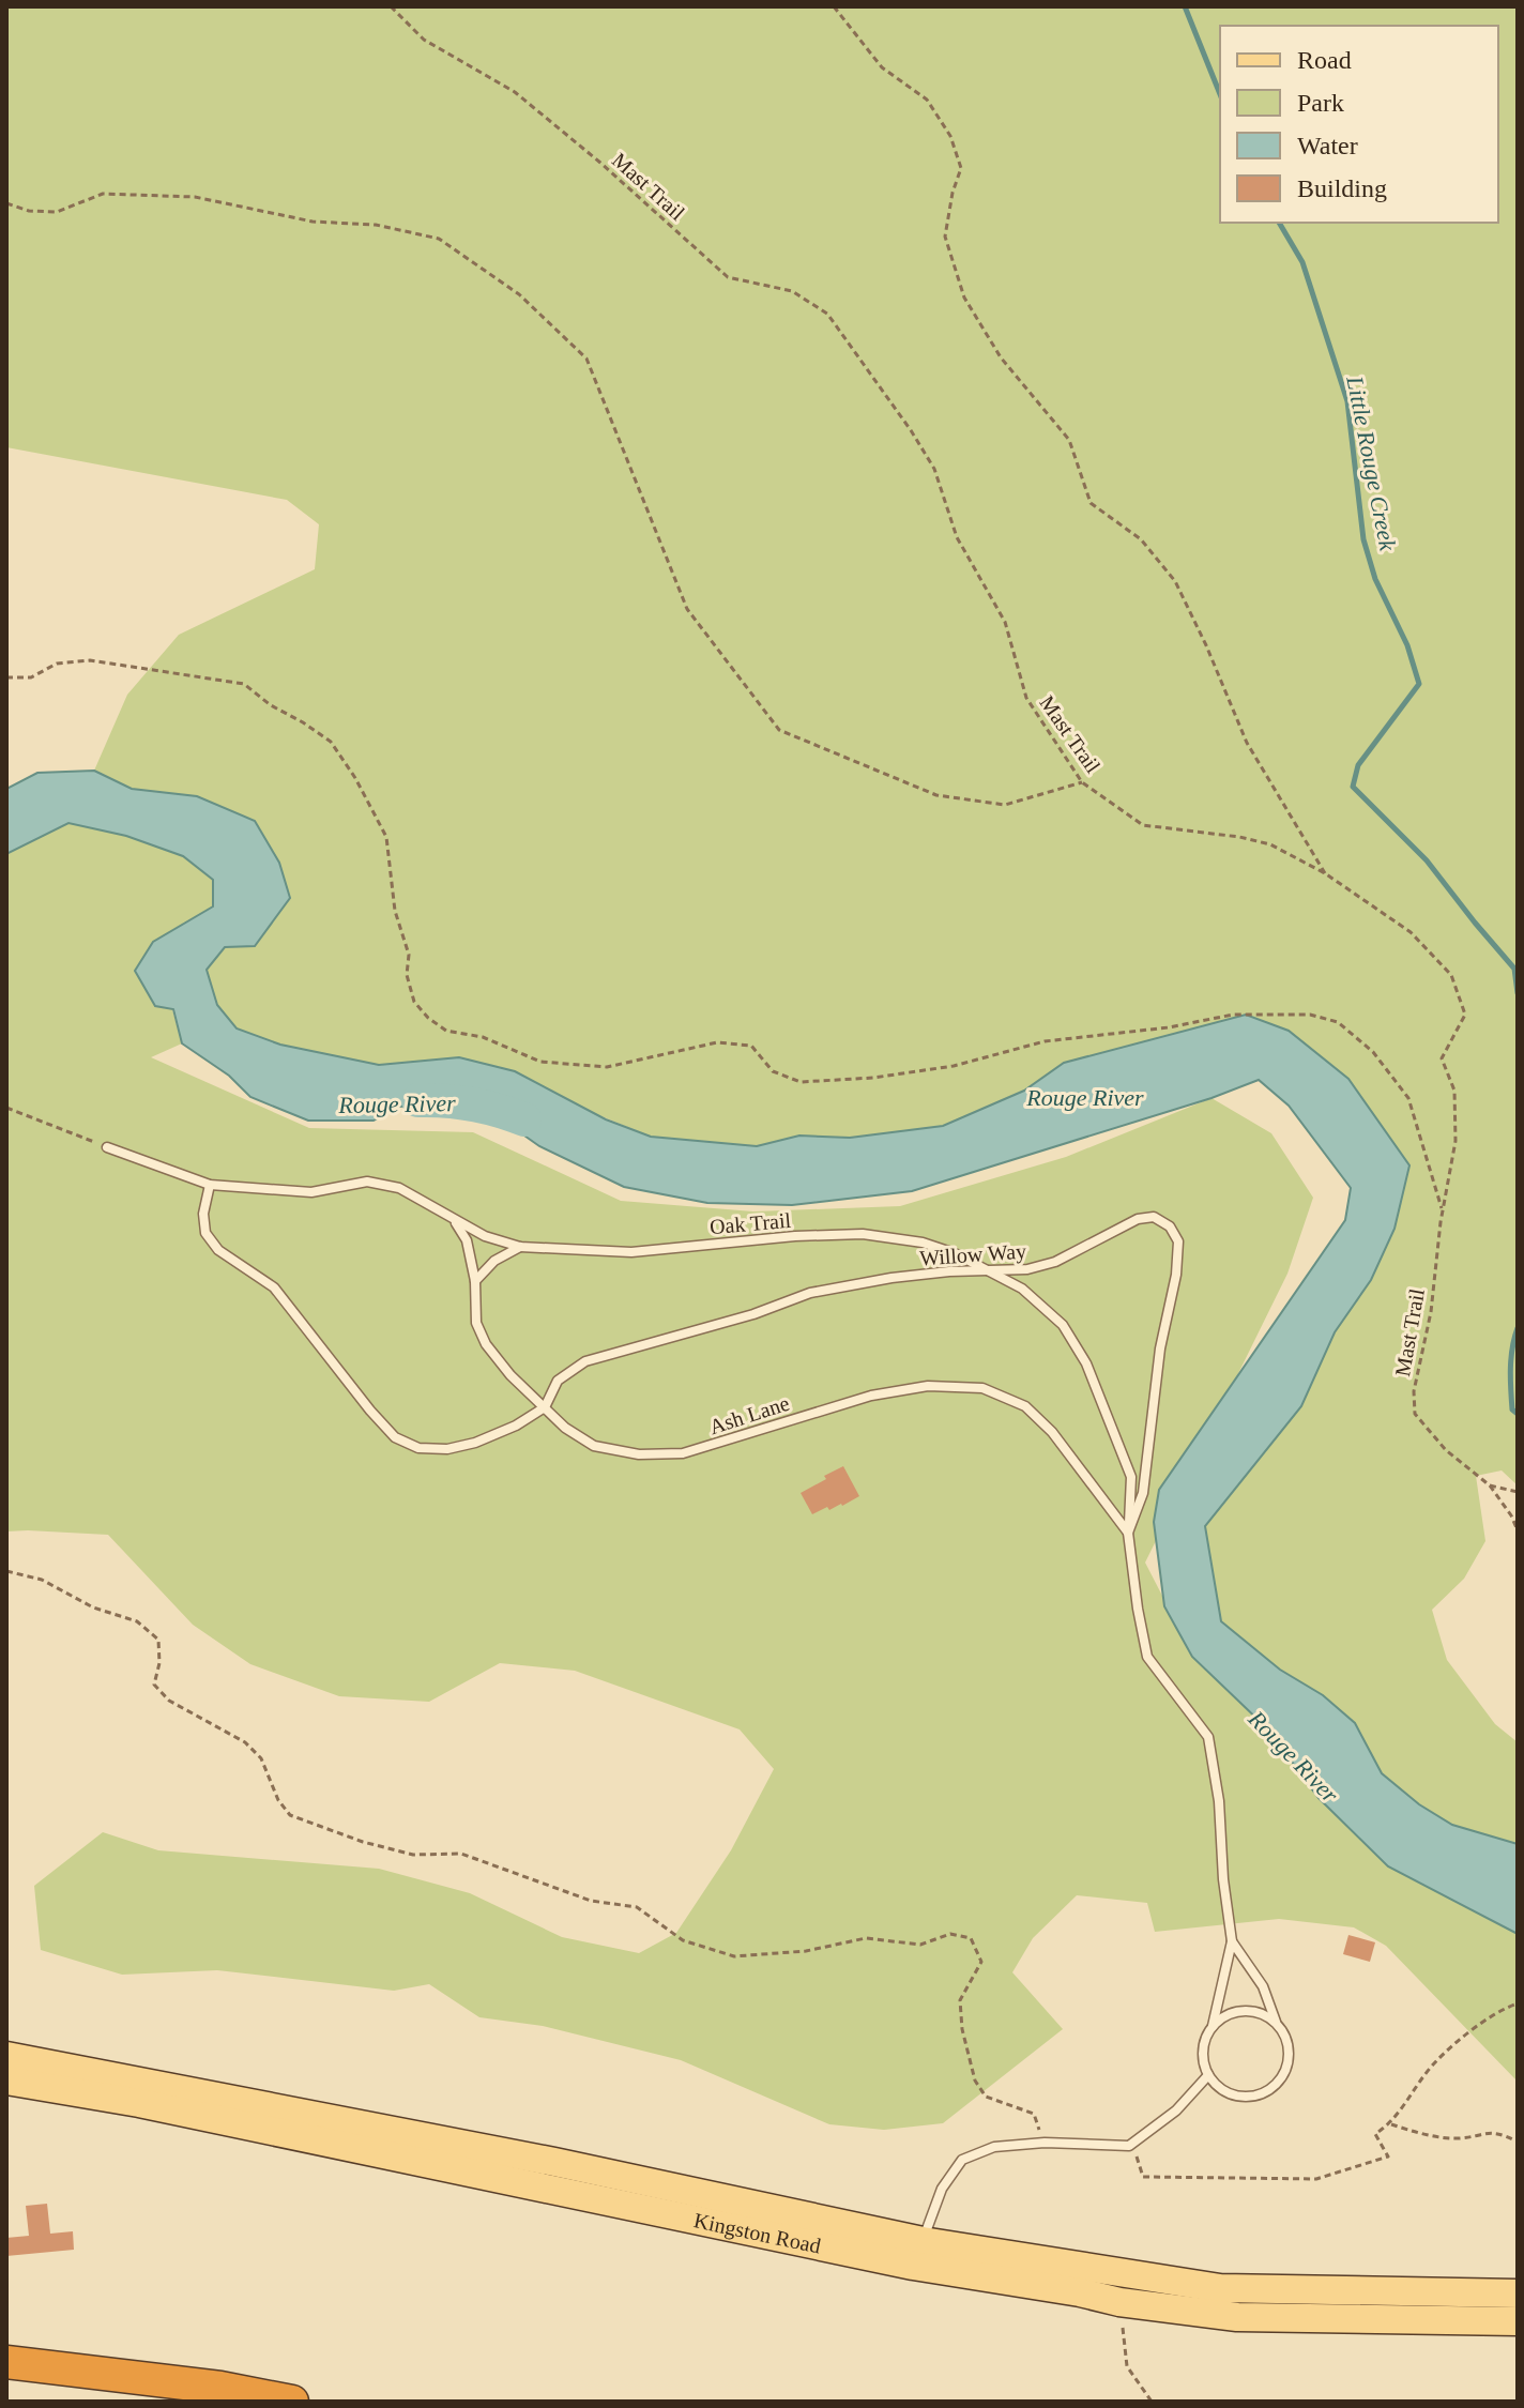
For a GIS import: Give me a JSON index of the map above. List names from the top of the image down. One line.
{"streets":{"main road":["Kingston Road"],"lane":["Oak Trail","Willow Way","Ash Lane"],"path":["Mast Trail"]},"crossings":[["Oak Trail","Willow Way"],["Oak Trail","Ash Lane"],["Willow Way","Ash Lane"]],"water":["Little Rouge Creek","Rouge River"],"legend":["Road","Park","Water","Building"]}
